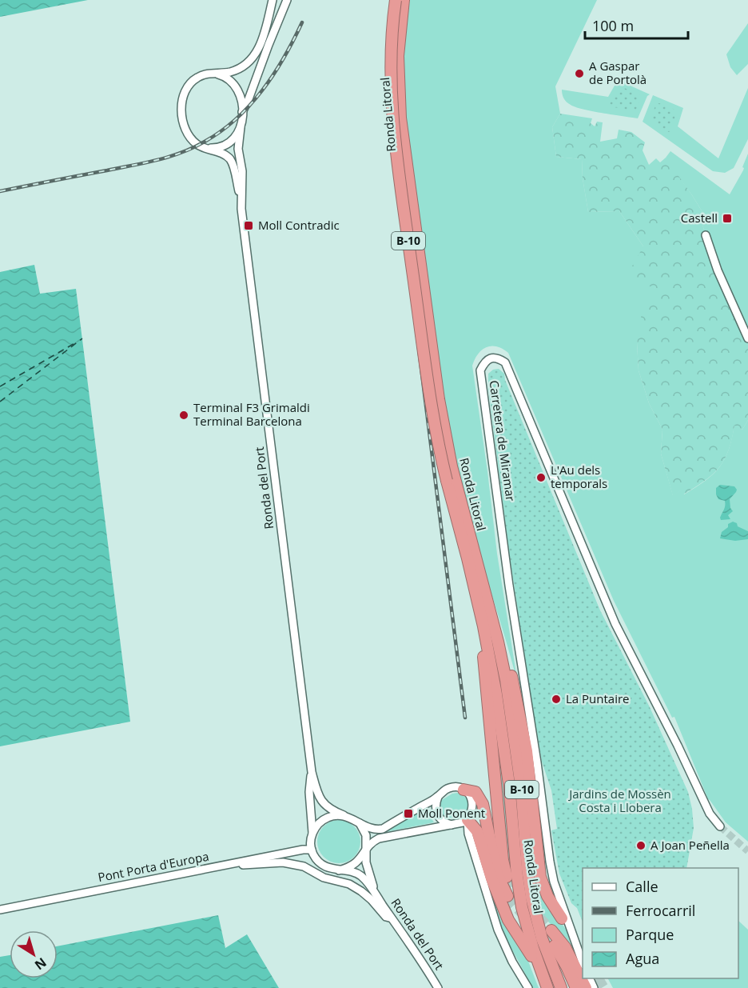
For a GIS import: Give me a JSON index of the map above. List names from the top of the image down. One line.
{"streets":{"highway":["Ronda Litoral","B-10"],"street":["Carretera de Miramar","Ronda del Port","Pont Porta d'Europa"]},"crossings":[["Ronda Litoral","B-10"],["Ronda del Port","Pont Porta d'Europa"]],"parks":["Jardins de Mossèn Costa i Llobera"],"places":{"other":["A Gaspar de Portolà","Terminal F3 Grimaldi Terminal Barcelona","L'Au dels temporals","La Puntaire","A Joan Peñella"],"transit":["Castell","Moll Contradic","Moll Ponent"]},"legend":["Calle","Ferrocarril","Parque","Agua"],"scale_bar":"100 m","north":"bottom right"}
